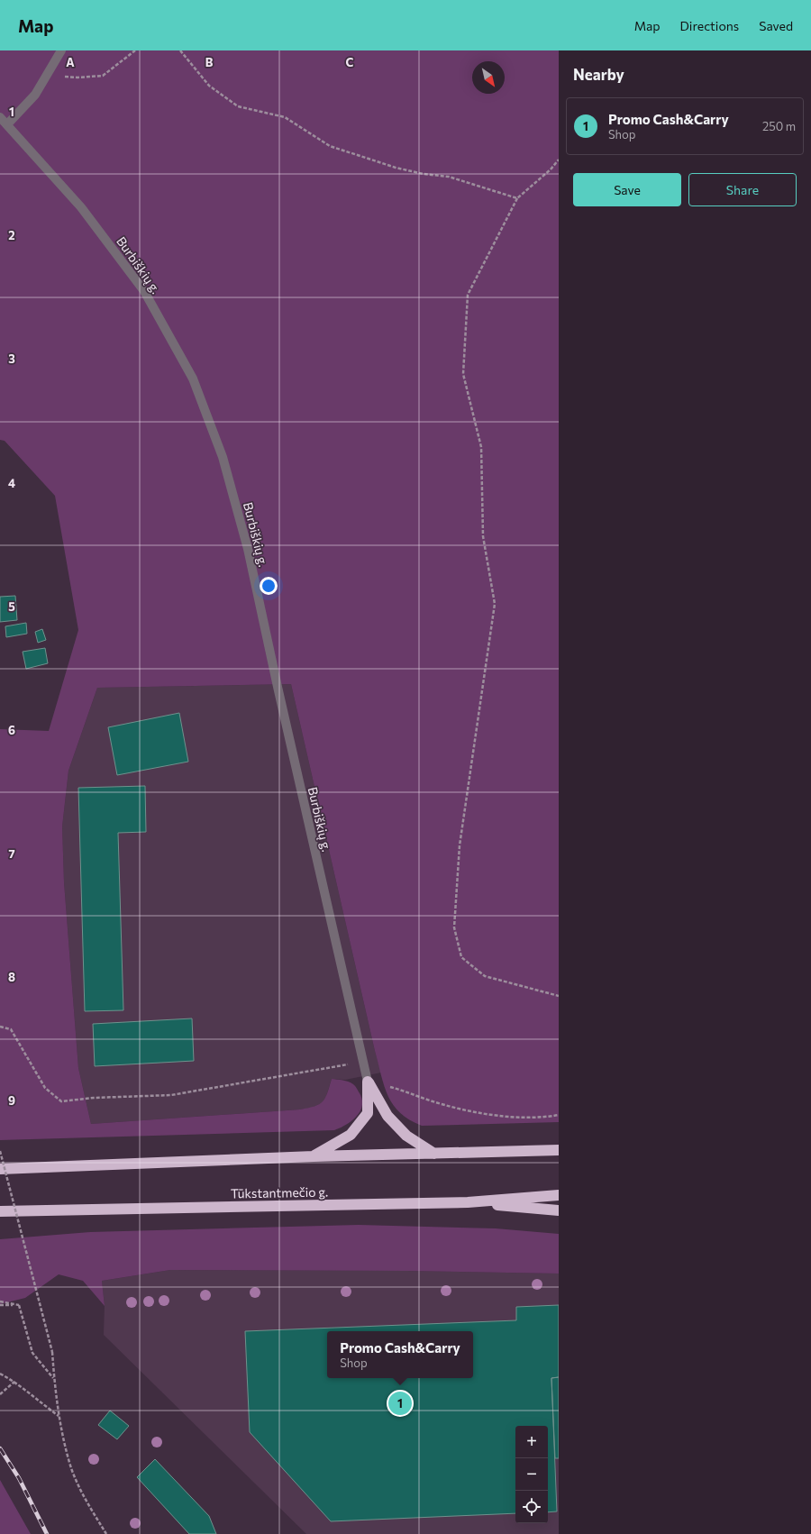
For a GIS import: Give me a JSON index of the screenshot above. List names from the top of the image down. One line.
{"streets":{"highway":["Tūkstantmečio g."],"street":["Burbiškių g."]},"north":"bottom right","page":{"header":"Map","nav":["Map","Directions","Saved"],"heading":"Nearby","list":[{"mark":"1","name":"Promo Cash&Carry","note":"Shop","value":"250 m"}],"buttons":["Save","Share"],"popup":["Promo Cash&Carry","Shop"],"pins":"1","map_buttons":["+","−"]},"grid":{"columns":["A","B","C"],"rows":["1","2","3","4","5","6","7","8","9"]}}
